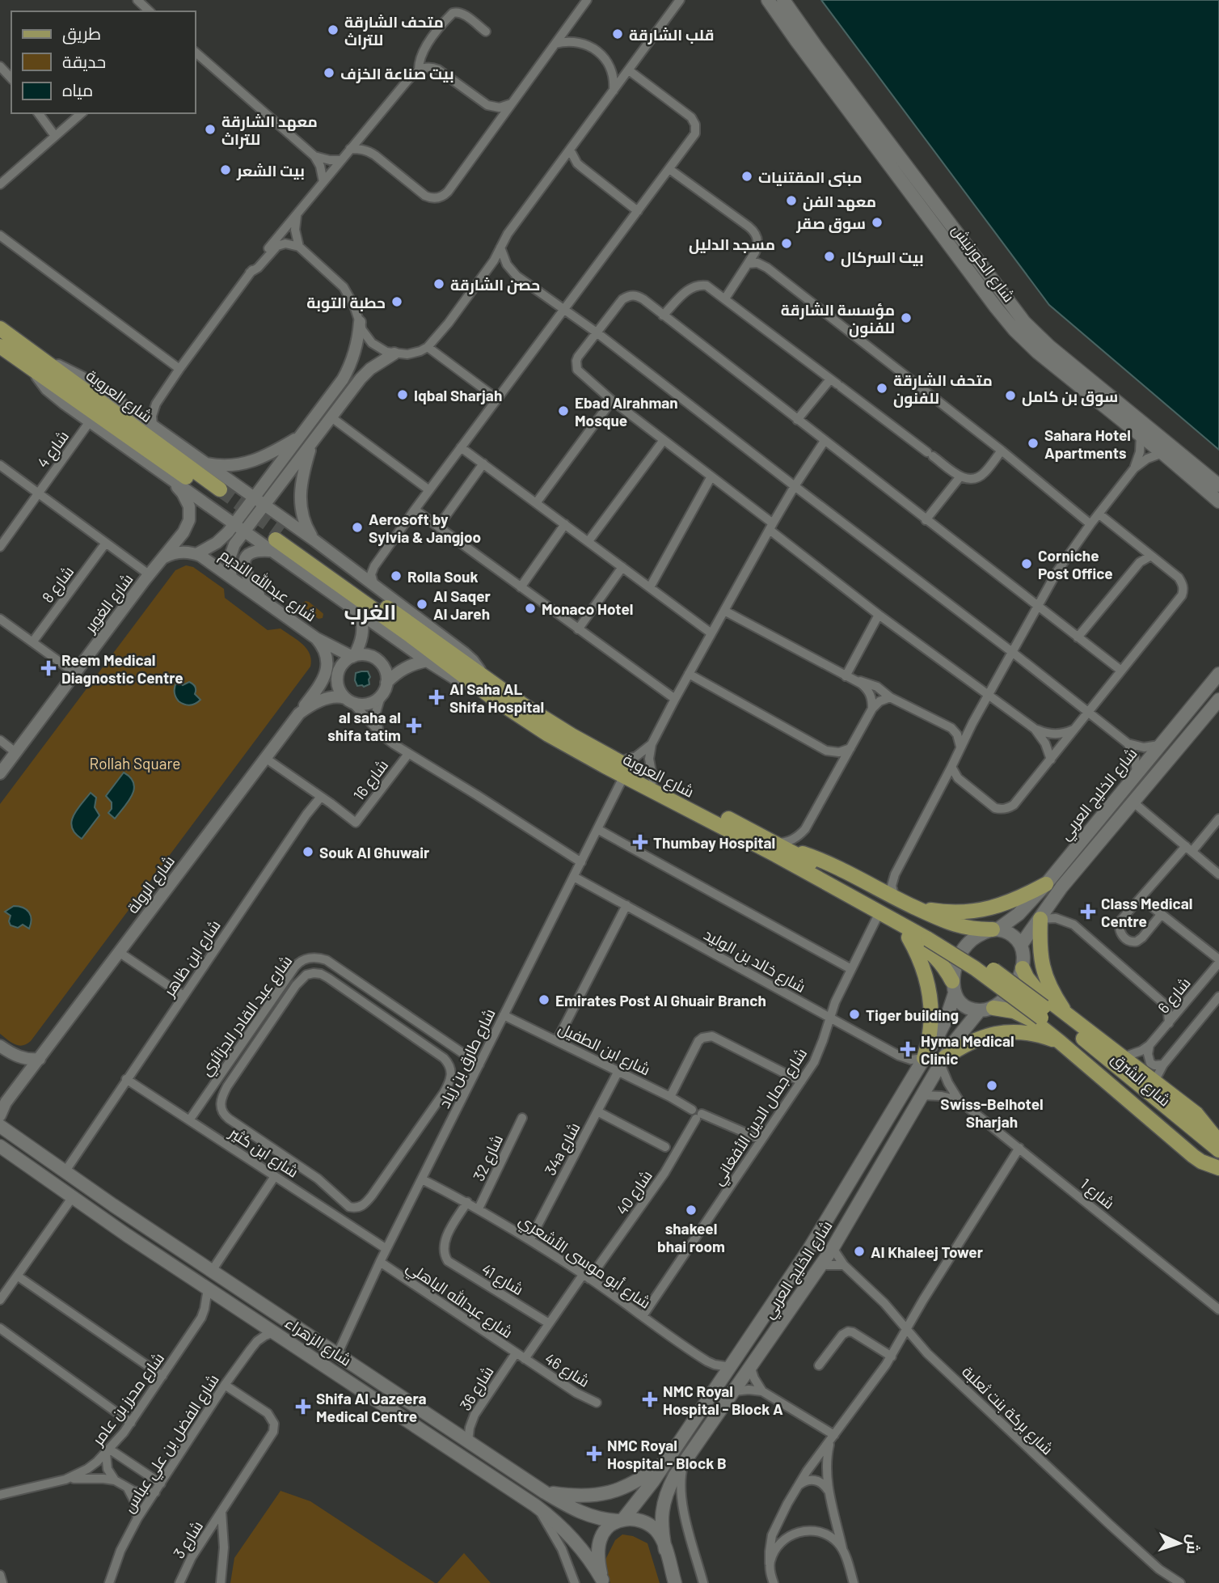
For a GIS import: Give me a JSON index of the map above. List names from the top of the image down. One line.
{"streets":{"main road":["شارع الكورنيش","شارع العروبة","شارع الخليج العربي","شارع الشرق","شارع الزهراء"],"street":["شارع 4","شارع 8","شارع عبدالله النديم","شارع الغوير","شارع 16","شارع الرولة","شارع ابن ظاهر","شارع خالد بن الوليد","شارع 6","شارع عبد القادر الجزائري","شارع ابن الطفيل","شارع طارق بن زياد","شارع جمال الدين الأفغاني","34a شارع","شارع ابن كثير","شارع 32","شارع 40","شارع 1","شارع أبو موسى الأشعري","شارع 41","شارع عبدالله الباهلي","شارع 46","شارع 36","شارع محرز بن عامر","شارع بركة بنت ثعلبة","شارع الفضل بن علي عباس","شارع 3"]},"crossings":[["شارع العروبة","شارع طارق بن زياد"],["شارع العروبة","شارع الشرق"],["شارع عبدالله النديم","شارع الغوير"],["شارع عبدالله النديم","شارع الرولة"],["شارع 16","شارع ابن ظاهر"],["شارع الخليج العربي","شارع خالد بن الوليد"],["شارع الخليج العربي","شارع 1"],["شارع الخليج العربي","شارع أبو موسى الأشعري"],["شارع الخليج العربي","شارع الزهراء"],["شارع الخليج العربي","شارع بركة بنت ثعلبة"],["شارع ابن ظاهر","شارع ابن كثير"],["شارع ابن ظاهر","شارع الزهراء"],["شارع خالد بن الوليد","شارع طارق بن زياد"],["شارع خالد بن الوليد","شارع جمال الدين الأفغاني"],["شارع عبد القادر الجزائري","شارع طارق بن زياد"],["شارع عبد القادر الجزائري","شارع ابن كثير"],["شارع ابن الطفيل","شارع طارق بن زياد"],["شارع ابن الطفيل","شارع جمال الدين الأفغاني"],["شارع ابن الطفيل","34a شارع"],["شارع ابن الطفيل","شارع 40"],["شارع طارق بن زياد","شارع ابن كثير"],["شارع طارق بن زياد","شارع أبو موسى الأشعري"],["شارع طارق بن زياد","شارع عبدالله الباهلي"],["شارع طارق بن زياد","شارع الزهراء"],["شارع جمال الدين الأفغاني","شارع أبو موسى الأشعري"],["34a شارع","شارع أبو موسى الأشعري"],["شارع 32","شارع أبو موسى الأشعري"],["شارع 40","شارع أبو موسى الأشعري"],["شارع 40","شارع 41"],["شارع 40","شارع عبدالله الباهلي"],["شارع 40","شارع 46"],["شارع أبو موسى الأشعري","شارع 41"],["شارع عبدالله الباهلي","شارع 46"],["شارع عبدالله الباهلي","شارع 36"],["شارع الزهراء","شارع 36"],["شارع الزهراء","شارع محرز بن عامر"],["شارع الزهراء","شارع الفضل بن علي عباس"],["شارع الفضل بن علي عباس","شارع 3"]],"districts":["الغرب"],"parks":["Rollah Square"],"places":{"other":["متحف الشارقة للتراث","قلب الشارقة","بيت صناعة الخزف","معهد الشارقة للتراث","بيت الشعر","مبنى المقتنيات","معهد الفن","سوق صقر","مسجد الدليل","بيت السركال","حصن الشارقة","حطبة التوبة","مؤسسة الشارقة للفنون","متحف الشارقة للفنون","Iqbal Sharjah","سوق بن كامل","Ebad Alrahman Mosque","Sahara Hotel Apartments","Aerosoft by Sylvia & Jangjoo","Corniche Post Office","Rolla Souk","Al Saqer Al Jareh","Monaco Hotel","Souk Al Ghuwair","Emirates Post Al Ghuair Branch","Tiger building","Swiss-Belhotel Sharjah","shakeel bhai room","Al Khaleej Tower"],"health":["Reem Medical Diagnostic Centre","Al Saha AL Shifa Hospital","al saha al shifa tatim","Thumbay Hospital","Class Medical Centre","Hyma Medical Clinic","NMC Royal Hospital - Block A","Shifa Al Jazeera Medical Centre","NMC Royal Hospital - Block B"]},"legend":["طريق","حديقة","مياه"],"north":"right"}
